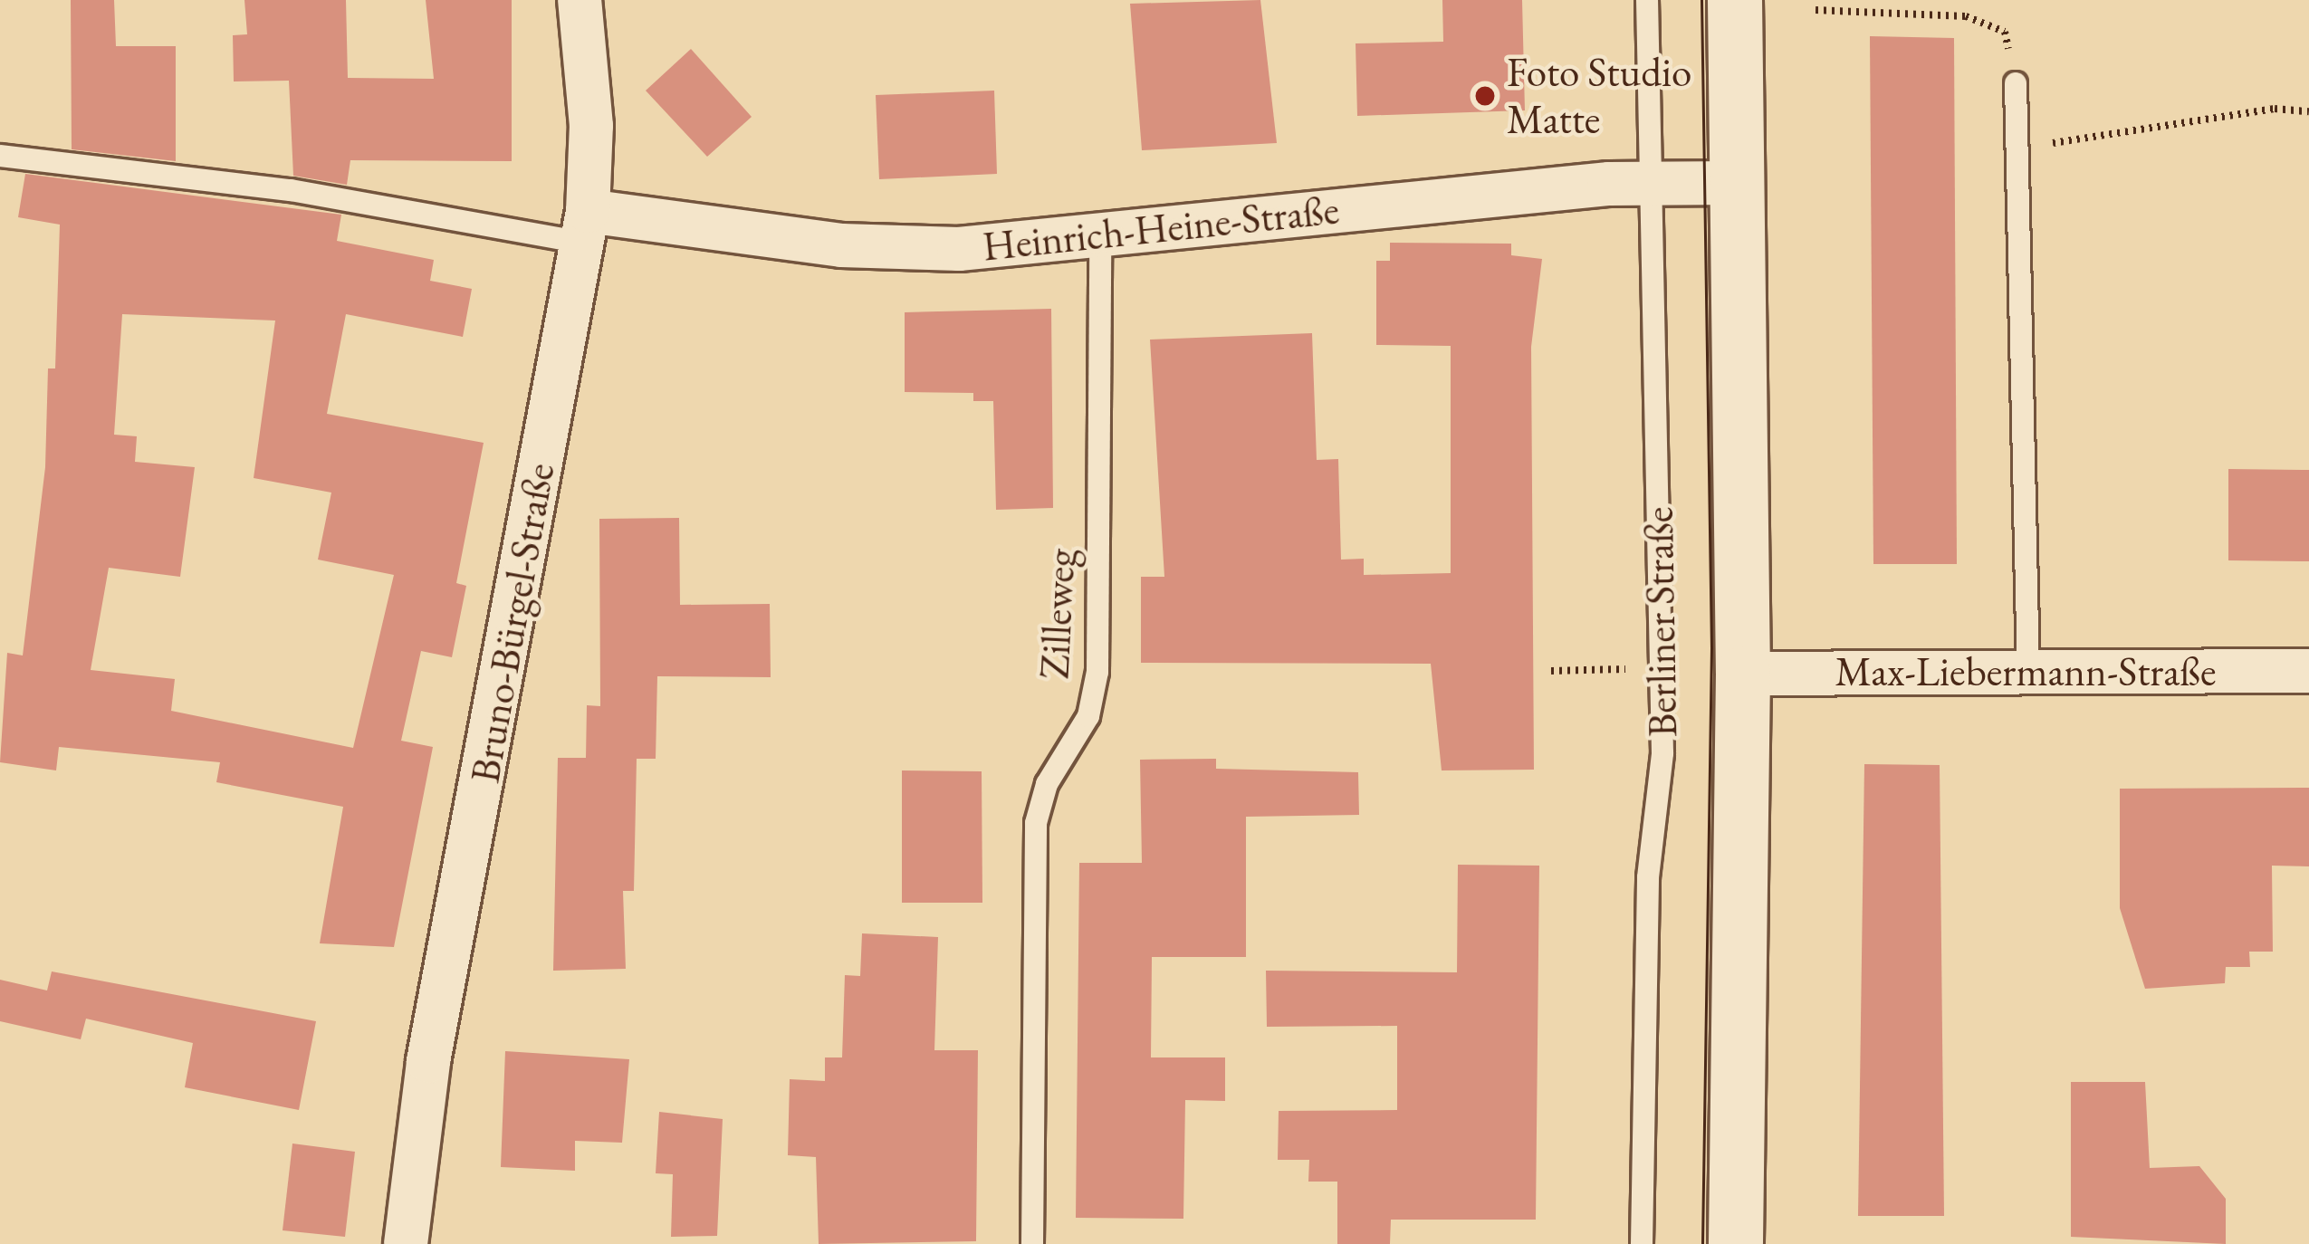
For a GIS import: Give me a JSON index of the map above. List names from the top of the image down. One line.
{"streets":{"street":["Heinrich-Heine-Straße","Berliner Straße","Bruno-Bürgel-Straße","Max-Liebermann-Straße"],"lane":["Zilleweg"]},"crossings":[["Heinrich-Heine-Straße","Zilleweg"],["Heinrich-Heine-Straße","Berliner Straße"],["Heinrich-Heine-Straße","Bruno-Bürgel-Straße"],["Berliner Straße","Max-Liebermann-Straße"]],"places":["Foto Studio Matte"]}
